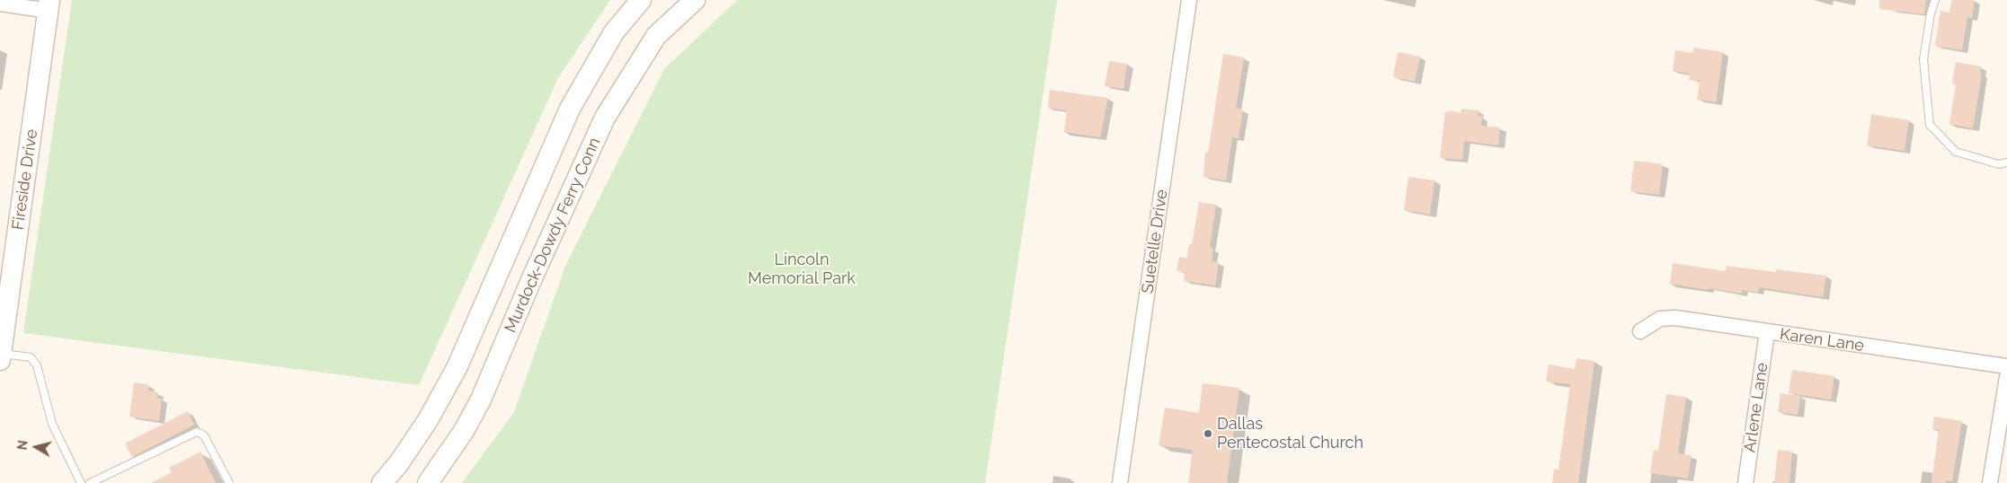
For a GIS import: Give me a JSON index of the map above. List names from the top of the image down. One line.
{"streets":{"main road":["Fireside Drive","Murdock-Dowdy Ferry Conn"],"street":["Suetelle Drive","Karen Lane","Arlene Lane"]},"crossings":[["Karen Lane","Arlene Lane"]],"parks":["Lincoln Memorial Park"],"places":["Dallas Pentecostal Church"],"north":"left"}
